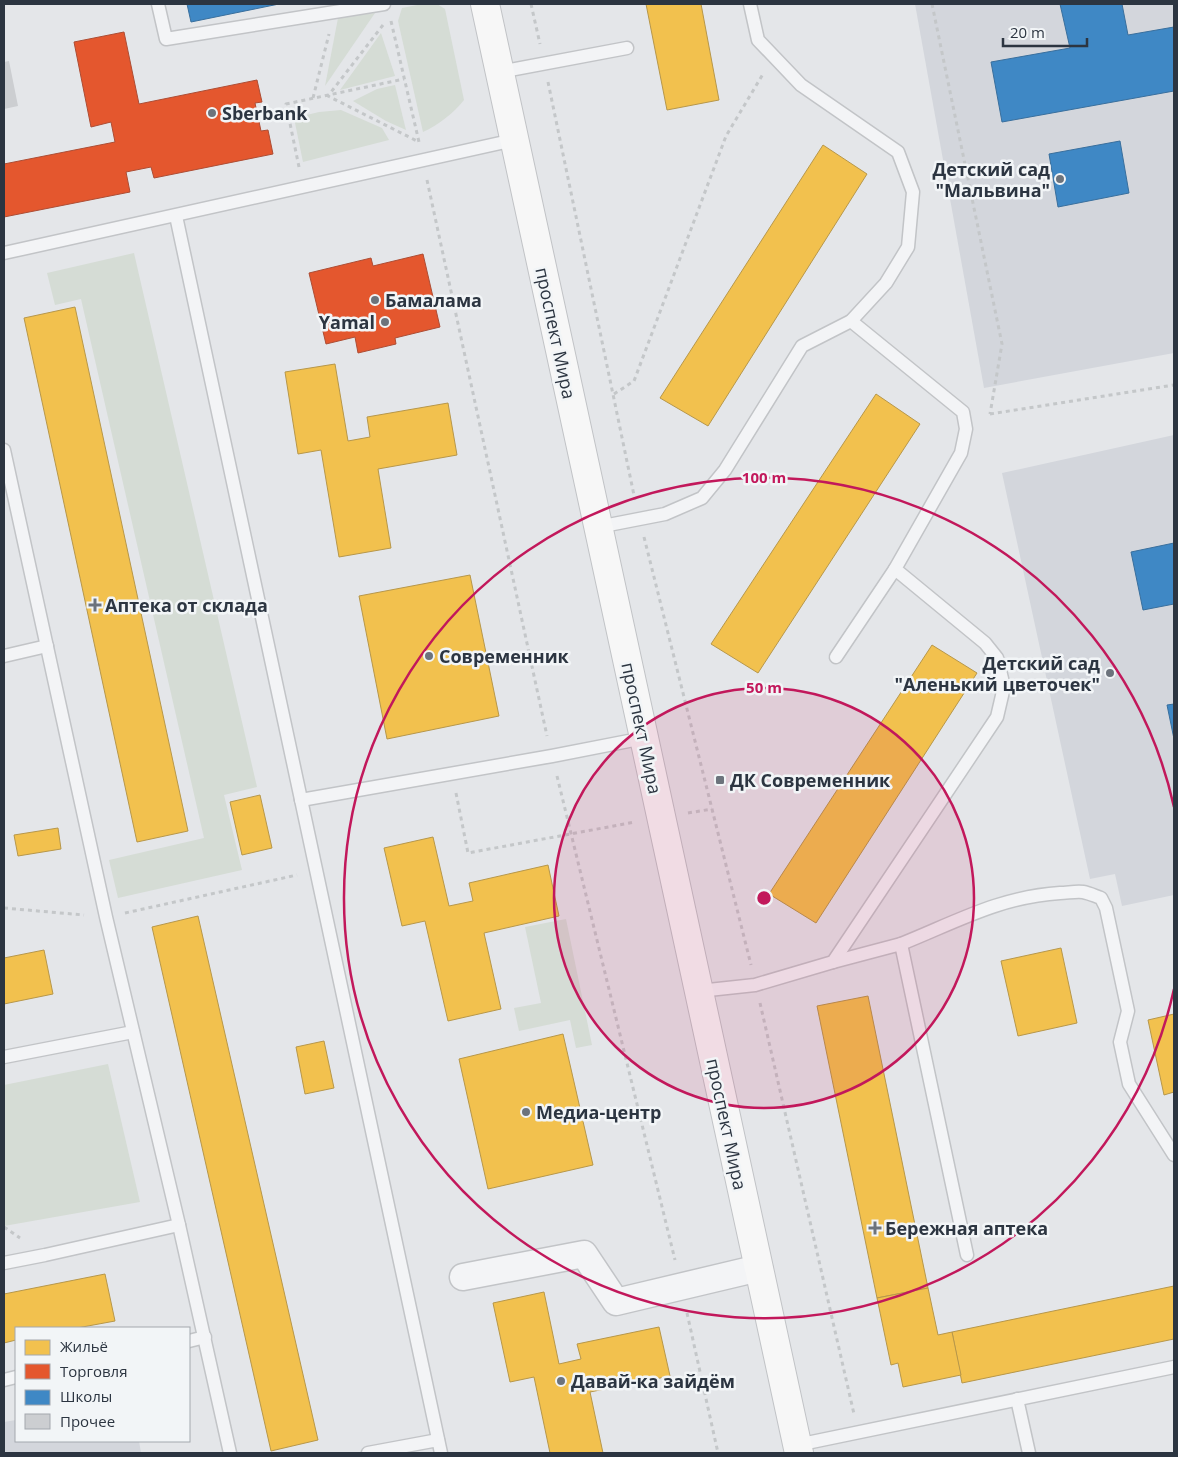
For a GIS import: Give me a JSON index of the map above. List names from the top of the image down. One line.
{"streets":{"main road":["проспект Мира"]},"places":{"other":["Sberbank","Детский сад \"Мальвина\"","Бамалама","Yamal","Современник","Детский сад \"Аленький цветочек\"","Медиа-центр","Давай-ка зайдём"],"health":["Аптека от склада","Бережная аптека"],"transit":["ДК Современник"]},"legend":["Жильё","Торговля","Школы","Прочее"],"scale_bar":"20 m","rings":["100 m","50 m"]}
